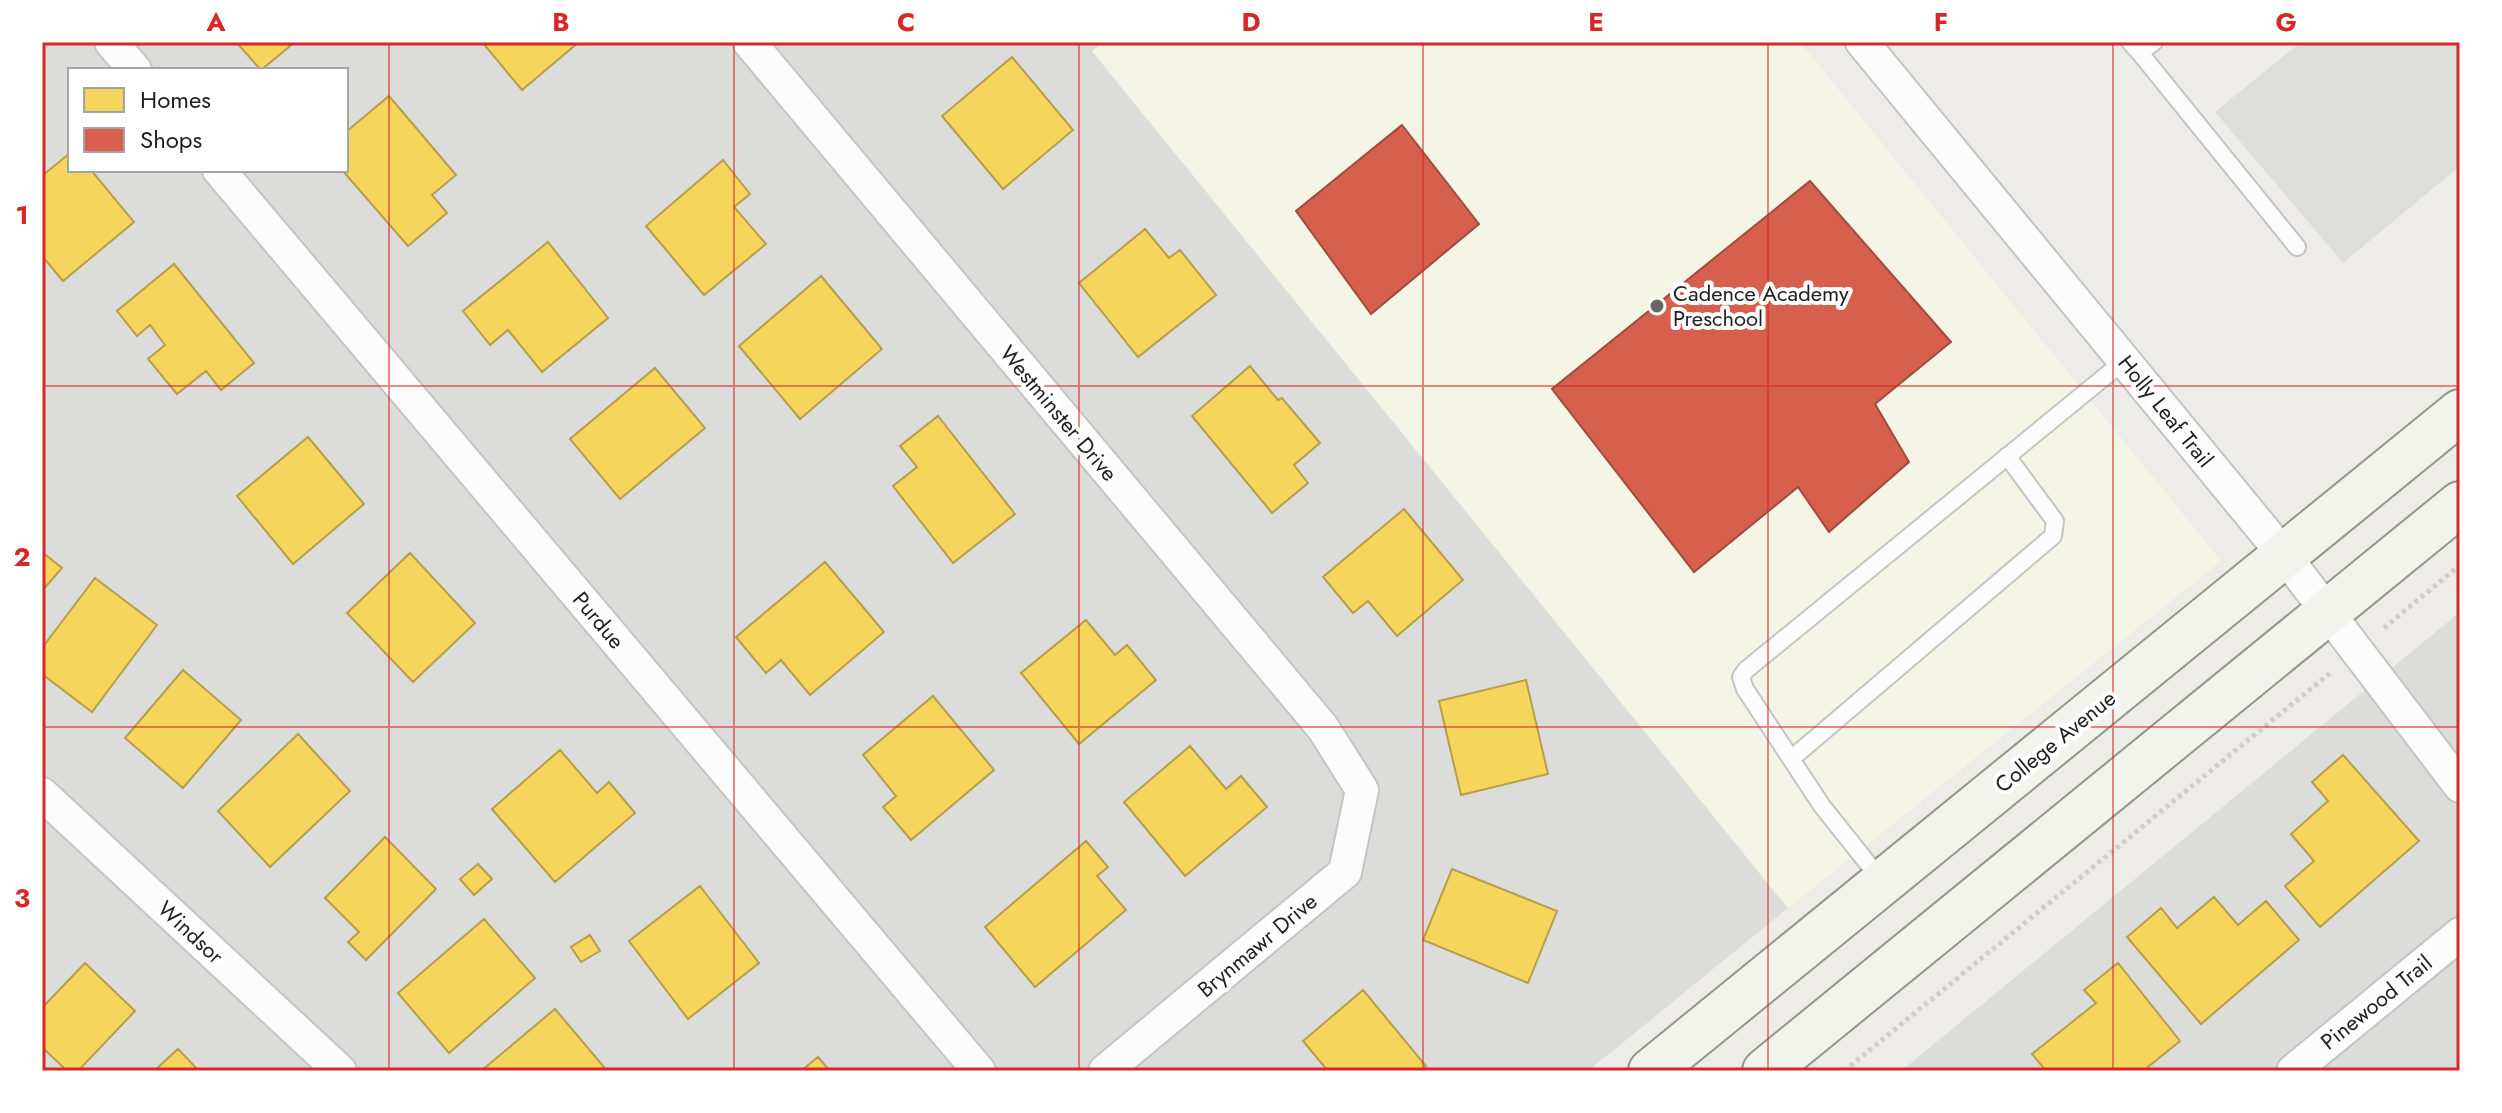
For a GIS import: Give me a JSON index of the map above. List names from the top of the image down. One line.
{"streets":{"main road":["College Avenue"],"street":["Holly Leaf Trail","Westminster Drive","Purdue","Windsor","Brynmawr Drive","Pinewood Trail"]},"crossings":[["Holly Leaf Trail","College Avenue"],["Westminster Drive","Brynmawr Drive"]],"places":["Cadence Academy Preschool"],"legend":["Homes","Shops"],"grid":{"columns":["A","B","C","D","E","F","G"],"rows":["1","2","3"]}}
